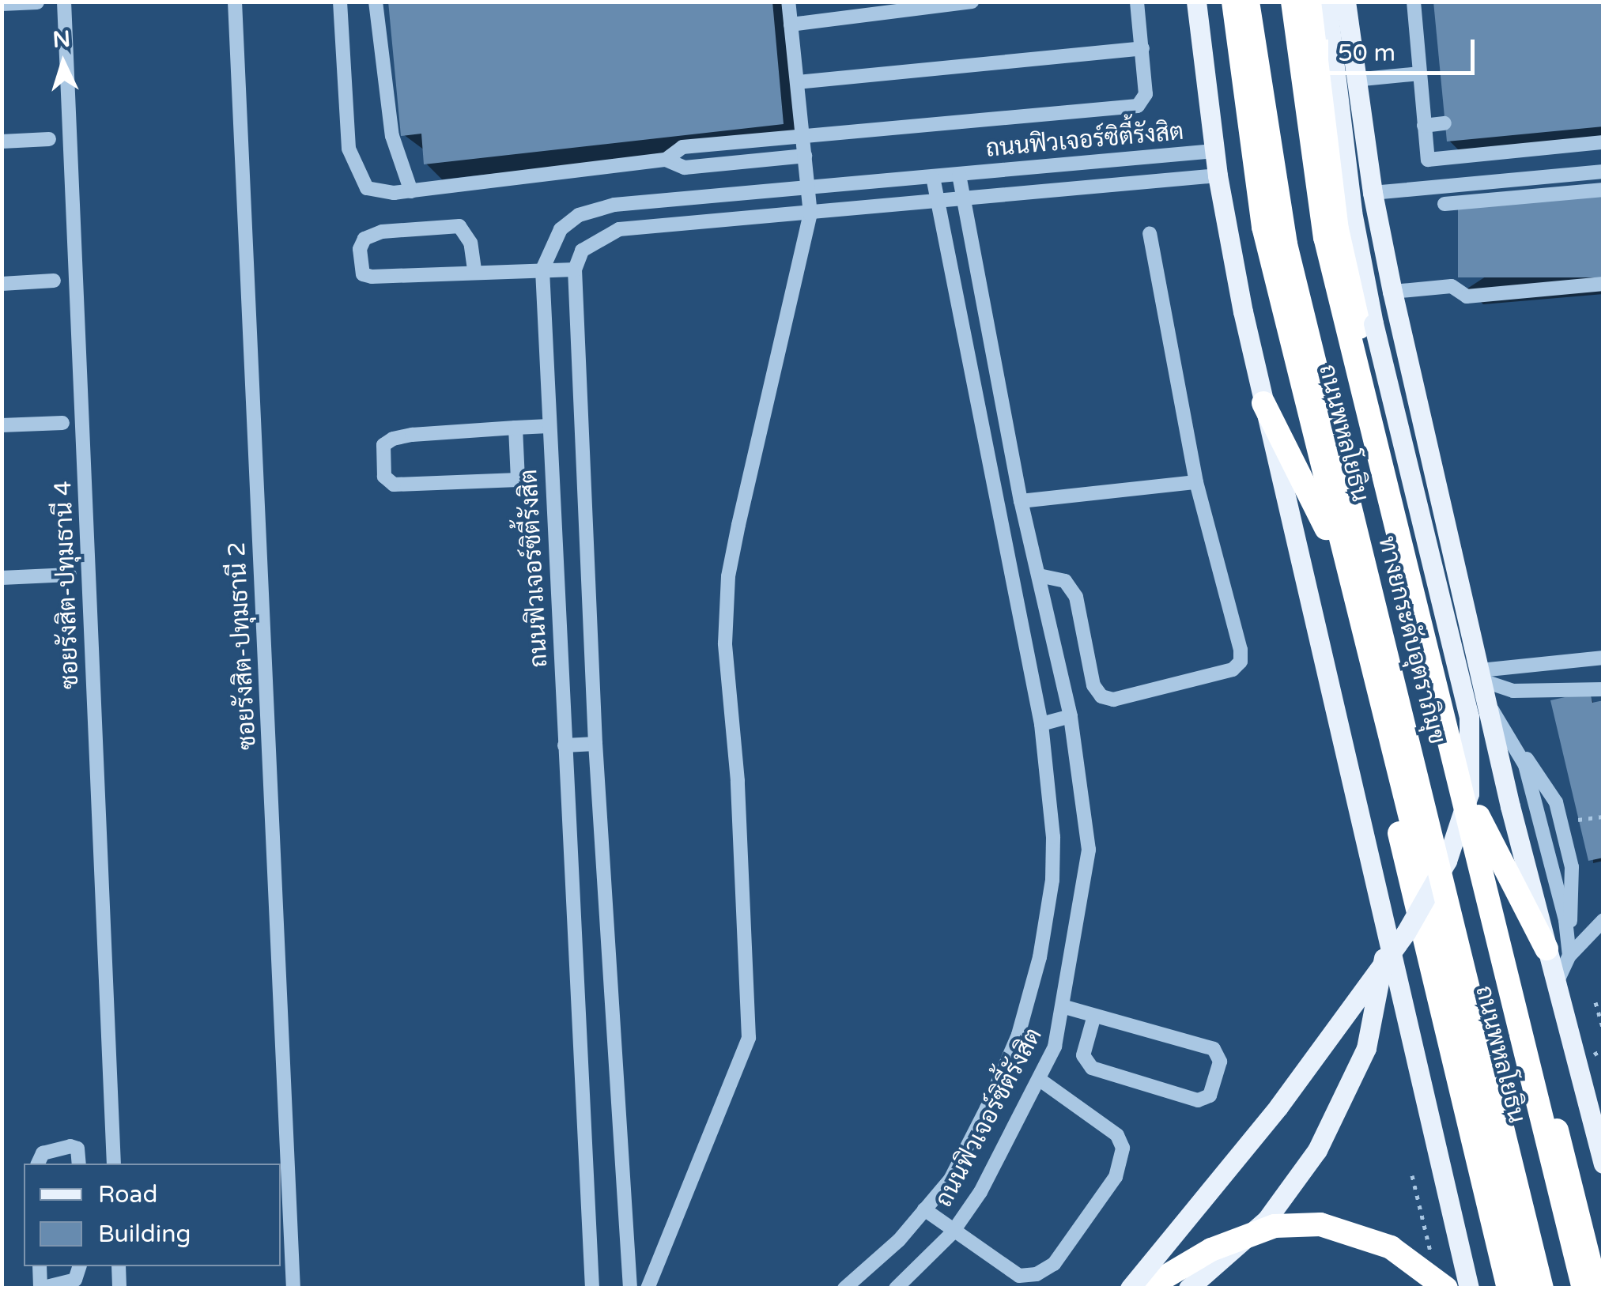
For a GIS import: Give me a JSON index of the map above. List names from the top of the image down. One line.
{"streets":{"highway":["ถนนพหลโยธิน","ทางยกระดับอุตราภิมุข"],"street":["ถนนฟิวเจอร์ซิตี้รังสิต","ซอยรังสิต-ปทุมธานี 4","ซอยรังสิต-ปทุมธานี 2"]},"legend":["Road","Building"],"scale_bar":"50 m","north":"top"}
